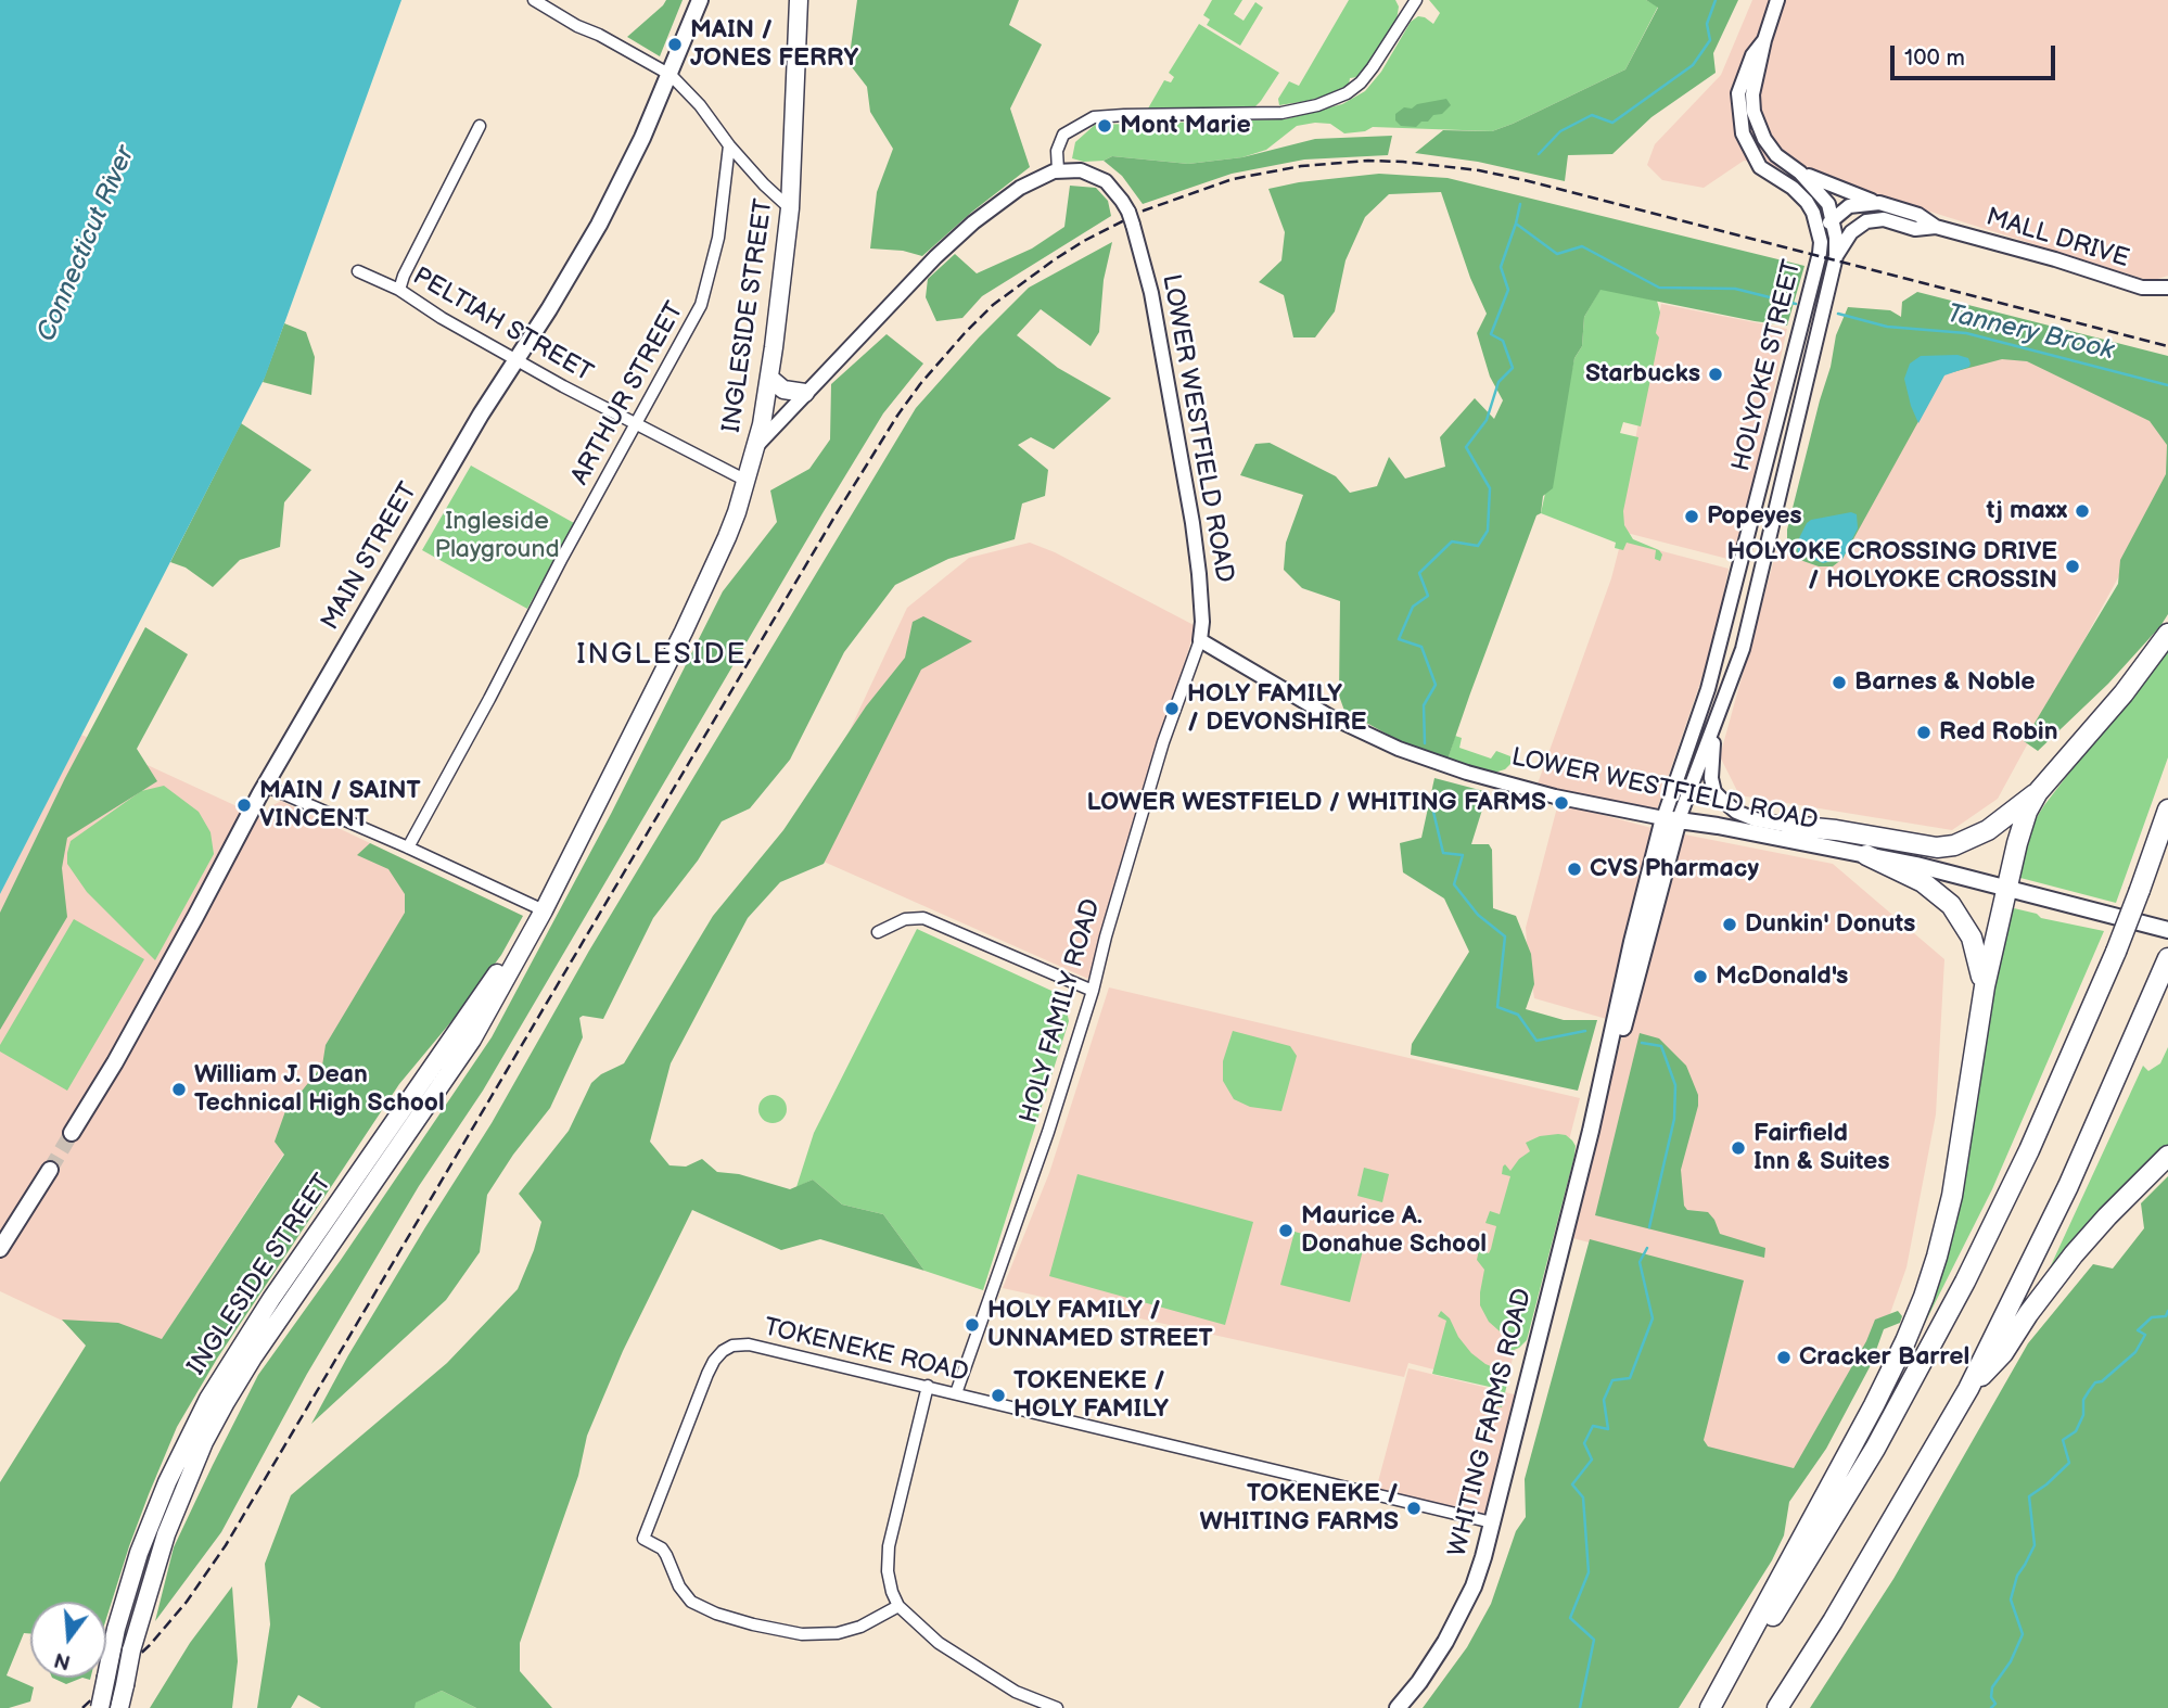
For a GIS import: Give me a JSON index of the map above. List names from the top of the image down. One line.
{"streets":{"main road":["INGLESIDE STREET","LOWER WESTFIELD ROAD","MAIN STREET","WHITING FARMS ROAD"],"street":["MALL DRIVE","PELTIAH STREET","HOLYOKE STREET","ARTHUR STREET","HOLY FAMILY ROAD","TOKENEKE ROAD"]},"crossings":[["MALL DRIVE","HOLYOKE STREET"],["INGLESIDE STREET","PELTIAH STREET"],["PELTIAH STREET","ARTHUR STREET"],["PELTIAH STREET","MAIN STREET"],["HOLYOKE STREET","LOWER WESTFIELD ROAD"],["HOLYOKE STREET","WHITING FARMS ROAD"],["LOWER WESTFIELD ROAD","HOLY FAMILY ROAD"],["LOWER WESTFIELD ROAD","WHITING FARMS ROAD"],["HOLY FAMILY ROAD","TOKENEKE ROAD"],["TOKENEKE ROAD","WHITING FARMS ROAD"]],"districts":["INGLESIDE"],"water":["Connecticut River","Tannery Brook"],"parks":["Ingleside Playground"],"places":["MAIN / JONES FERRY","Mont Marie","Starbucks","tj maxx","Popeyes","HOLYOKE CROSSING DRIVE / HOLYOKE CROSSIN","Barnes & Noble","HOLY FAMILY / DEVONSHIRE","Red Robin","LOWER WESTFIELD / WHITING FARMS","MAIN / SAINT VINCENT","CVS Pharmacy","Dunkin' Donuts","McDonald's","William J. Dean Technical High School","Fairfield Inn & Suites","Maurice A. Donahue School","HOLY FAMILY / UNNAMED STREET","Cracker Barrel","TOKENEKE / HOLY FAMILY","TOKENEKE / WHITING FARMS"],"scale_bar":"100 m","north":"bottom"}
